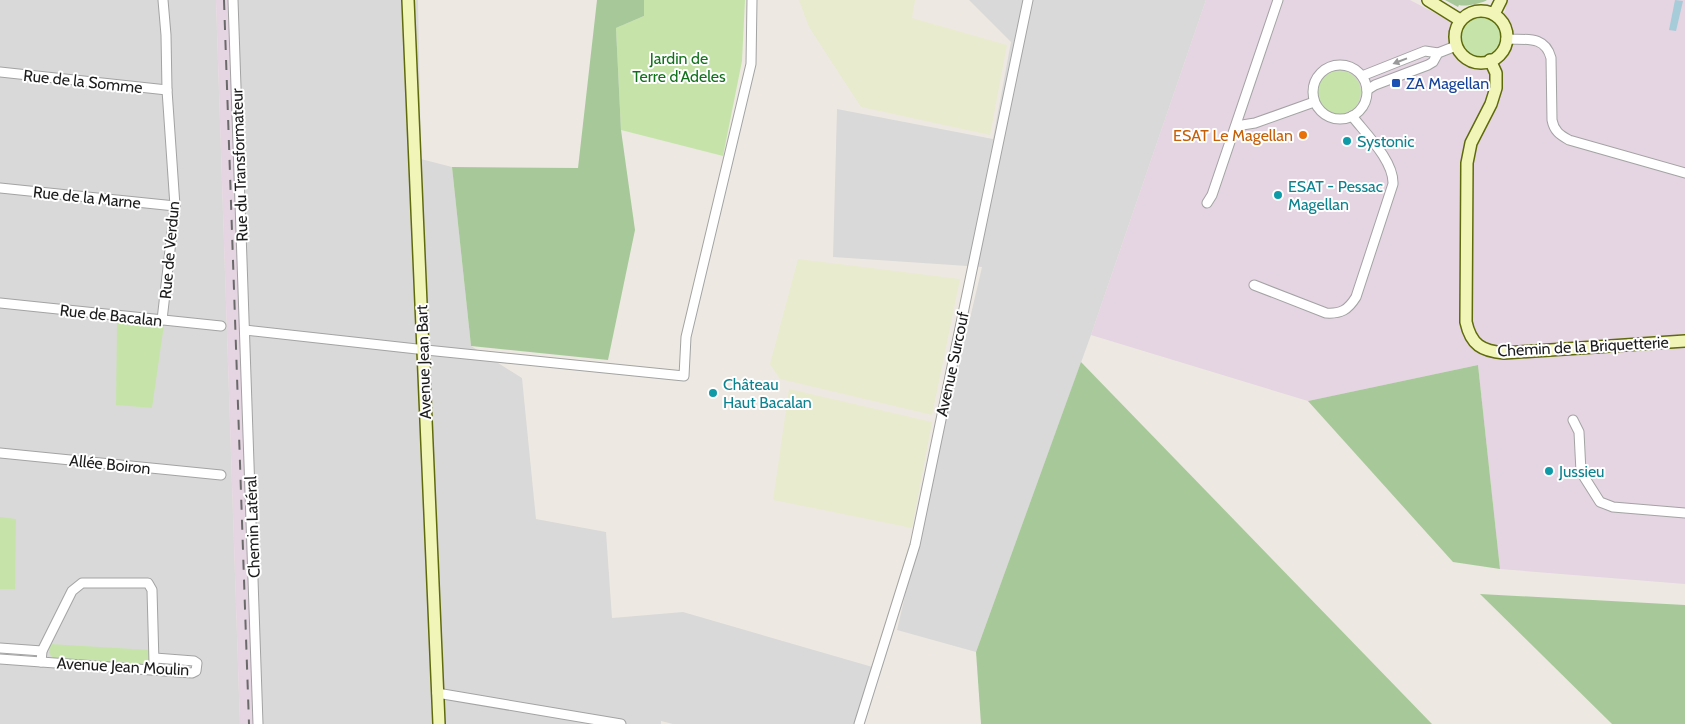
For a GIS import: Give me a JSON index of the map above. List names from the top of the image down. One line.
{"streets":{"street":["Rue de la Somme","Rue du Transformateur","Rue de la Marne","Rue de Verdun","Rue de Bacalan","Chemin de la Briquetterie","Avenue Jean Bart","Avenue Surcouf","Allée Boiron","Chemin Latéral","Avenue Jean Moulin"]},"crossings":[["Rue de la Somme","Rue de Verdun"],["Rue du Transformateur","Chemin Latéral"],["Rue de la Marne","Rue de Verdun"],["Rue de Verdun","Rue de Bacalan"]],"parks":["Jardin de Terre d'Adeles"],"places":{"transit":["ZA Magellan"],"other":["ESAT Le Magellan","Systonic","ESAT - Pessac Magellan","Château Haut Bacalan","Jussieu"]}}
